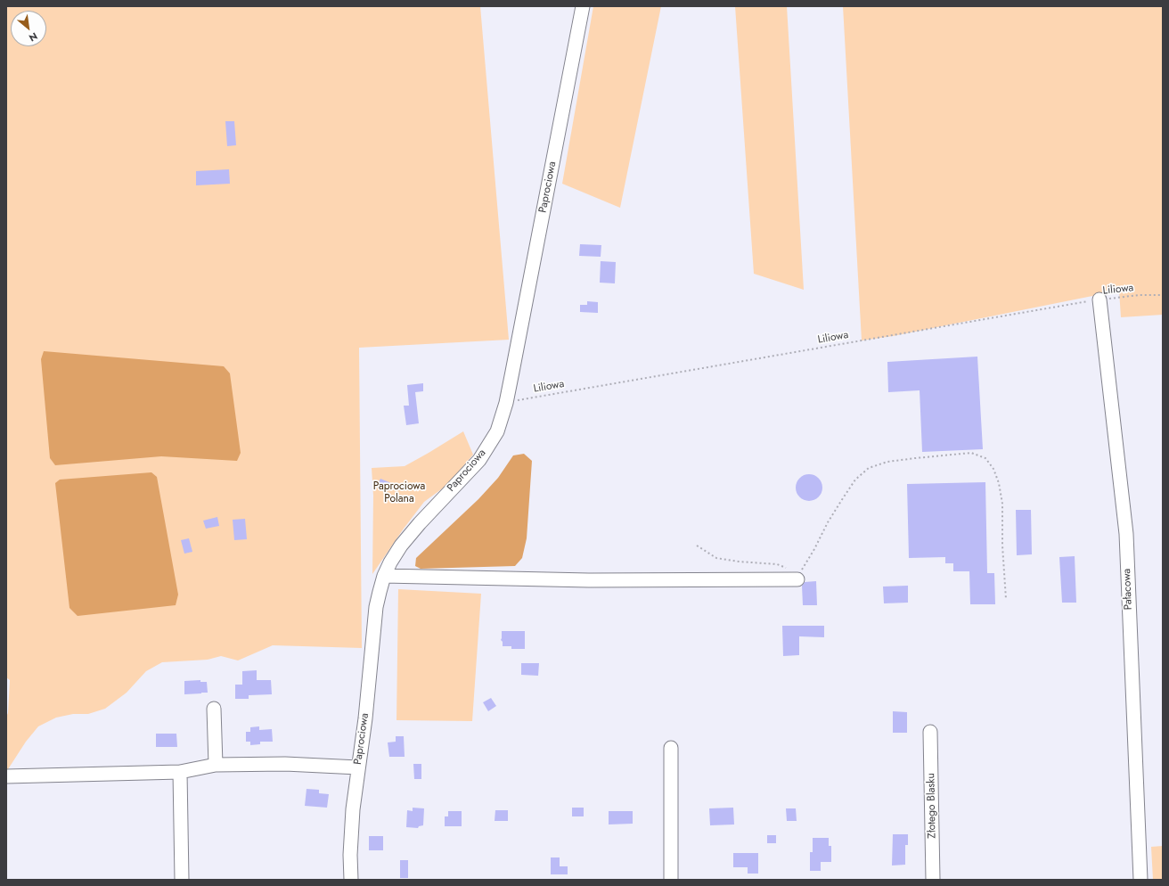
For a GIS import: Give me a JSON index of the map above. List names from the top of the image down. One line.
{"streets":{"street":["Paprociowa","Pałacowa","Złotego Blasku"],"path":["Liliowa"]},"crossings":[["Paprociowa","Liliowa"],["Liliowa","Pałacowa"]],"parks":["Paprociowa Polana"],"north":"bottom right"}
